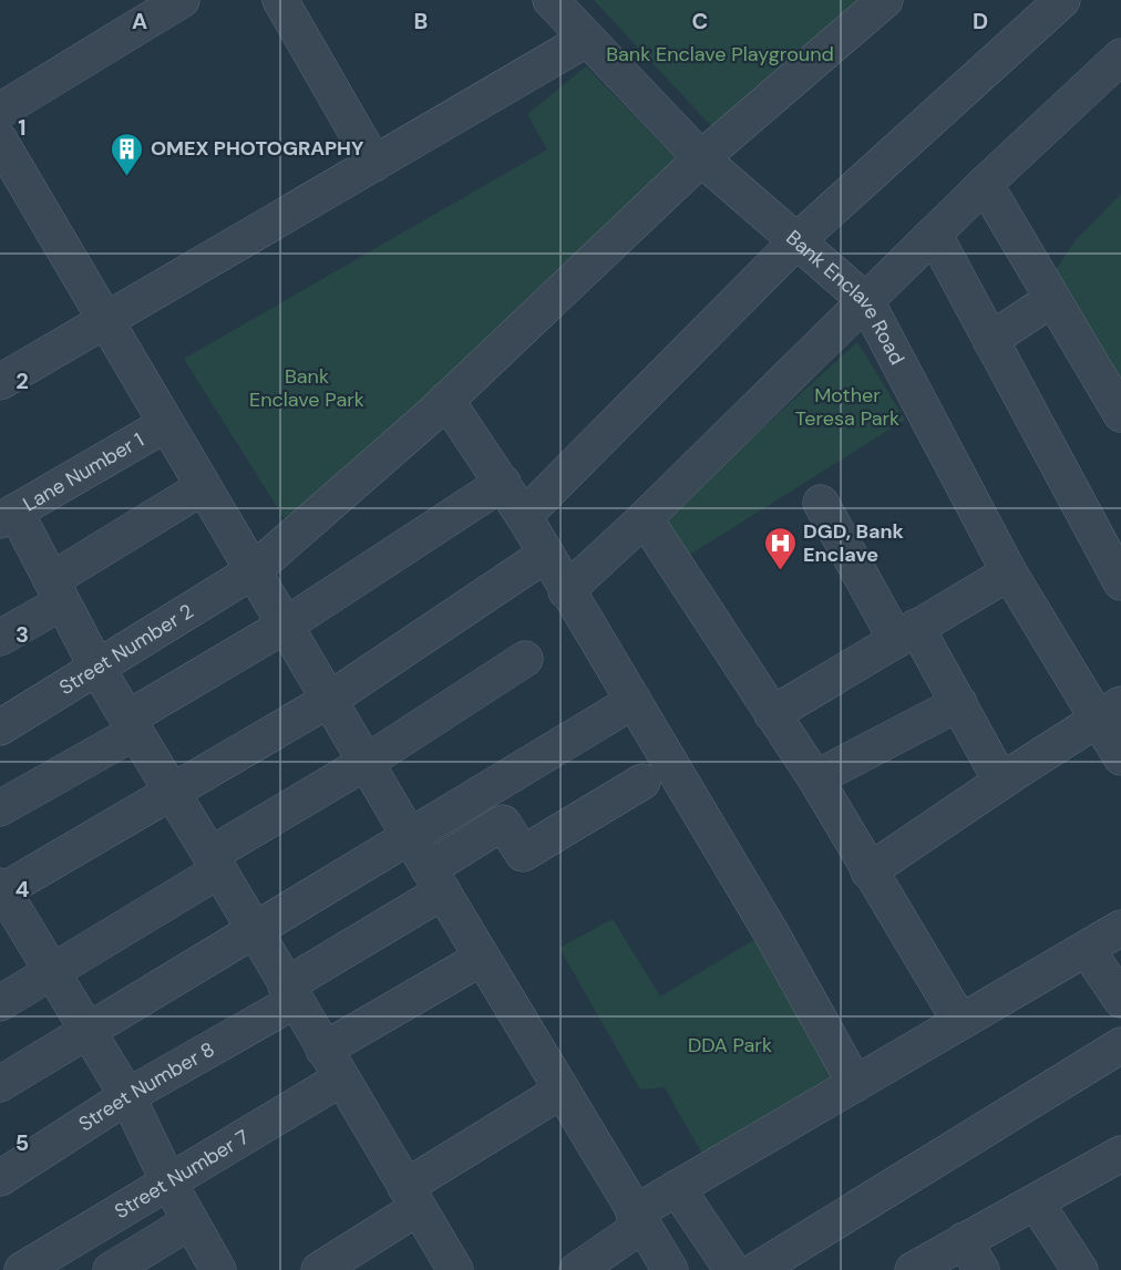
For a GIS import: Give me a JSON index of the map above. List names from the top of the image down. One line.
{"streets":{"street":["Bank Enclave Road","Lane Number 1","Street Number 2","Street Number 8","Street Number 7"]},"crossings":[["Bank Enclave Road","Street Number 2"]],"parks":["Bank Enclave Playground","Bank Enclave Park","Mother Teresa Park","DDA Park"],"places":{"building":["OMEX PHOTOGRAPHY"],"hospital":["DGD, Bank Enclave"]},"grid":{"columns":["A","B","C","D"],"rows":["1","2","3","4","5"]}}
